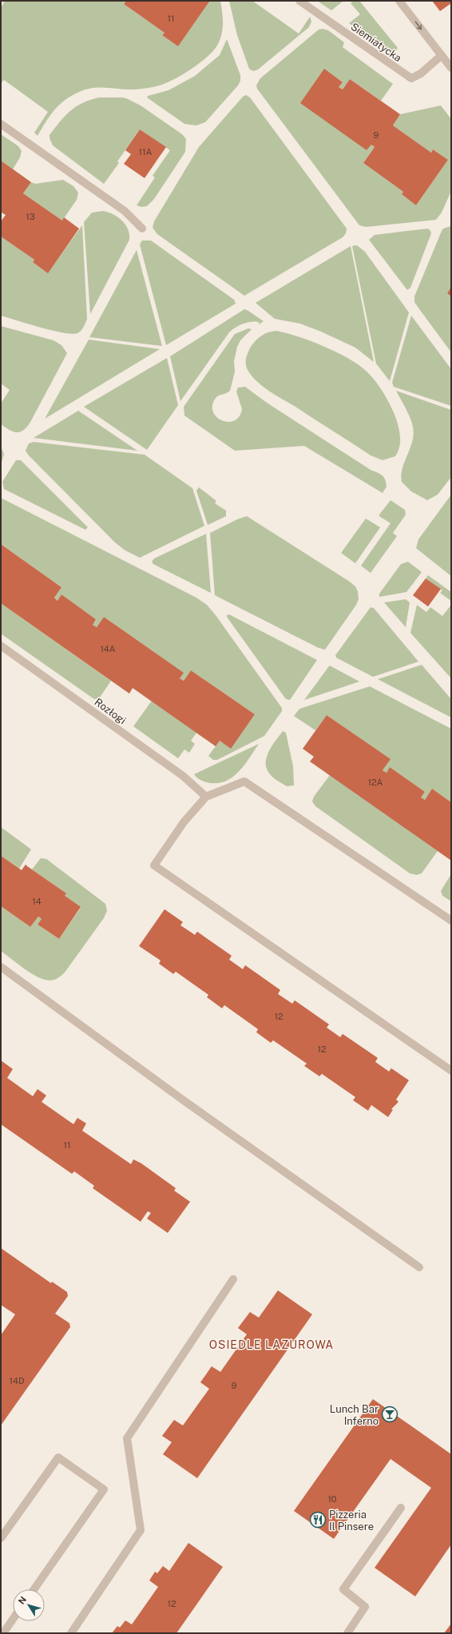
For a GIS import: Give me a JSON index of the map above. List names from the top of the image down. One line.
{"streets":{"street":["Siemiatycka","Rozłogi"]},"districts":["OSIEDLE LAZUROWA"],"places":{"bar":["Lunch Bar Inferno"],"restaurant":["Pizzeria Il Pinsere"]},"house_numbers":["11","9","11A","13","14A","12A","14","12","12","11","14D","9","10","12"],"north":"top left"}
